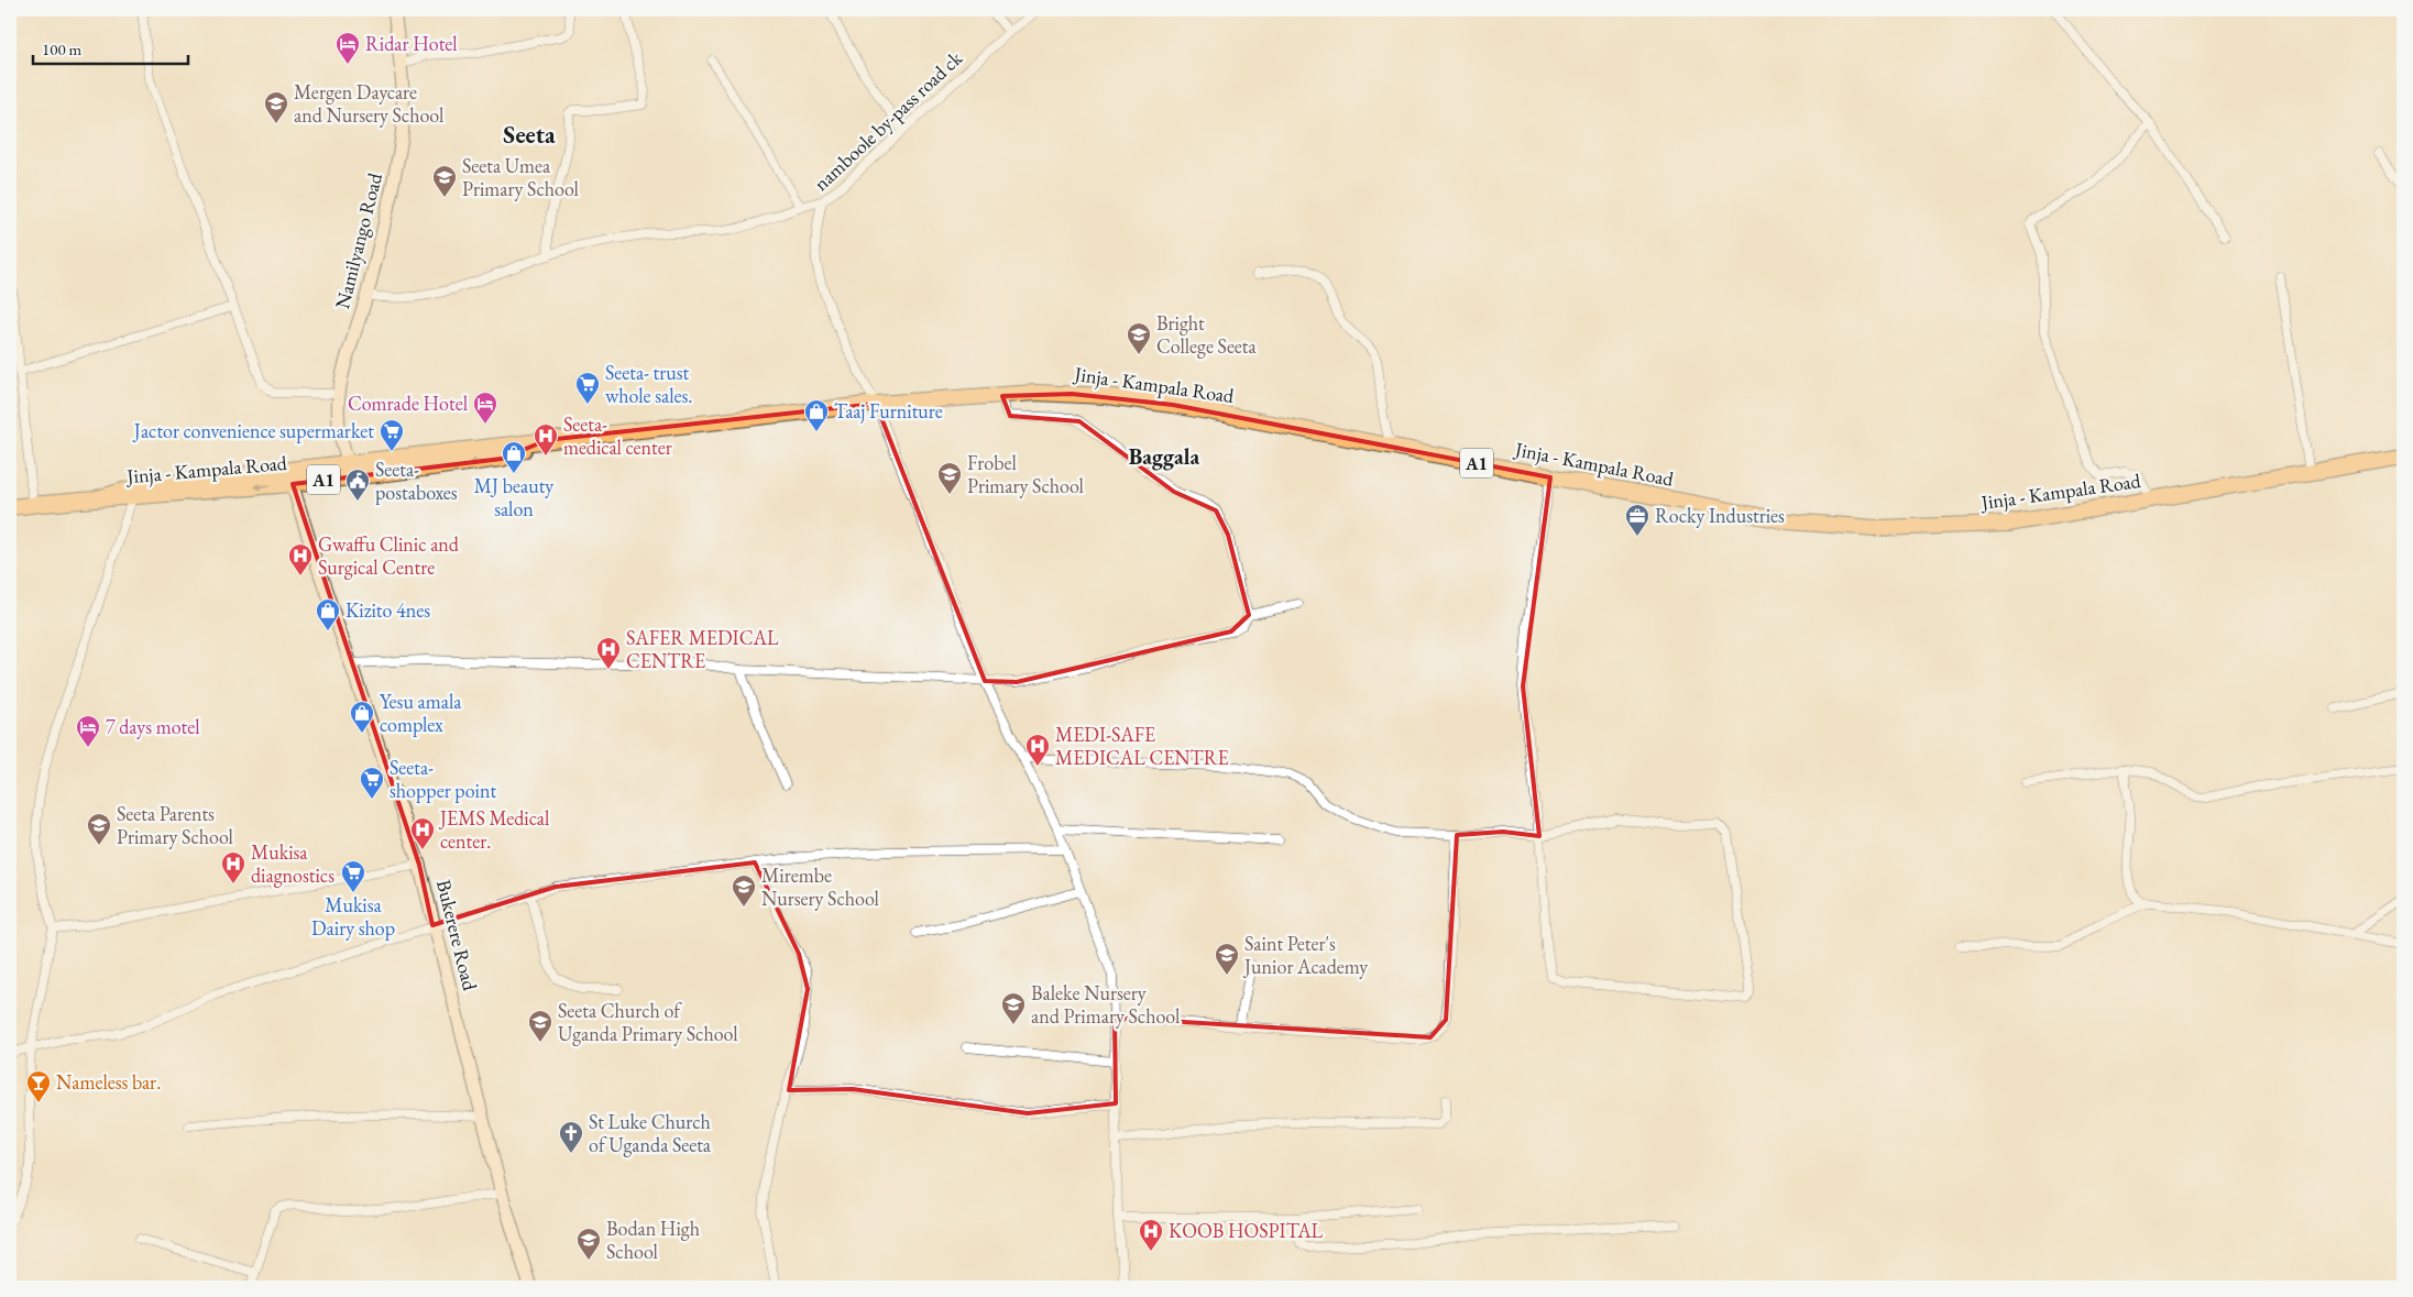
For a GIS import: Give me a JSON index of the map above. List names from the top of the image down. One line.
{"streets":{"highway":["Jinja - Kampala Road","A1"],"main road":["Namilyango Road","Bukerere Road"],"street":["namboole by-pass road ck"]},"crossings":[["namboole by-pass road ck","Jinja - Kampala Road"],["Namilyango Road","Jinja - Kampala Road"],["Jinja - Kampala Road","Bukerere Road"]],"districts":["Seeta","Baggala"],"places":{"hotel":["Ridar Hotel","Comrade Hotel","7 days motel"],"school or university":["Mergen Daycare and Nursery School","Seeta Umea Primary School","Bright College Seeta","Frobel Primary School","Seeta Parents Primary School","Mirembe Nursery School","Saint Peter's Junior Academy","Baleke Nursery and Primary School","Seeta Church of Uganda Primary School","Bodan High School"],"supermarket":["Seeta- trust whole sales.","Jactor convenience supermarket","Seeta- shopper point","Mukisa Dairy shop"],"shop":["Taaj Furniture","MJ beauty salon","Kizito 4nes","Yesu amala complex"],"hospital":["Seeta- medical center","Gwaffu Clinic and Surgical Centre","SAFER MEDICAL CENTRE","MEDI-SAFE MEDICAL CENTRE","JEMS Medical center.","Mukisa diagnostics","KOOB HOSPITAL"],"public building":["Seeta- postaboxes"],"office":["Rocky Industries"],"bar":["Nameless bar."],"church":["St Luke Church of Uganda Seeta"]},"scale_bar":"100 m"}
